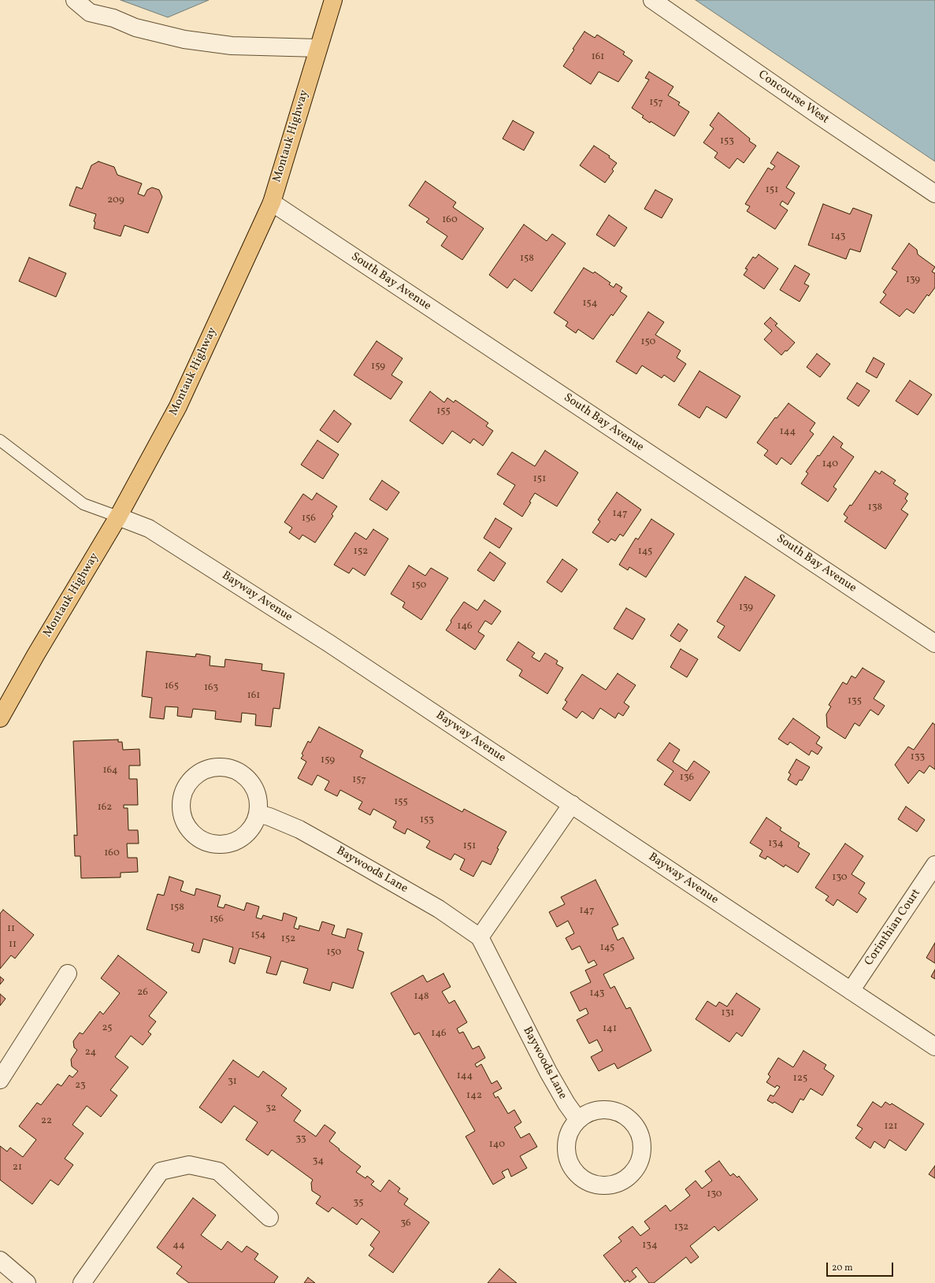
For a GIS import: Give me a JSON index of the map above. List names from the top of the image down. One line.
{"streets":{"main road":["Montauk Highway"],"street":["Concourse West","South Bay Avenue","Bayway Avenue","Baywoods Lane","Corinthian Court"]},"crossings":[["Montauk Highway","South Bay Avenue"],["Montauk Highway","Bayway Avenue"],["Bayway Avenue","Corinthian Court"]],"house_numbers":["161","157","153","151","209","160","143","158","139","154","150","159","155","144","140","151","138","147","156","152","145","150","139","146","165","163","161","135","133","159","164","136","157","155","162","153","134","151","160","130","158","147","156","11","154","152","11","145","150","26","143","148","131","25","141","146","24","144","125","31","23","142","32","22","121","33","140","34","21","130","35","36","132","44","134"],"scale_bar":"20 m"}
